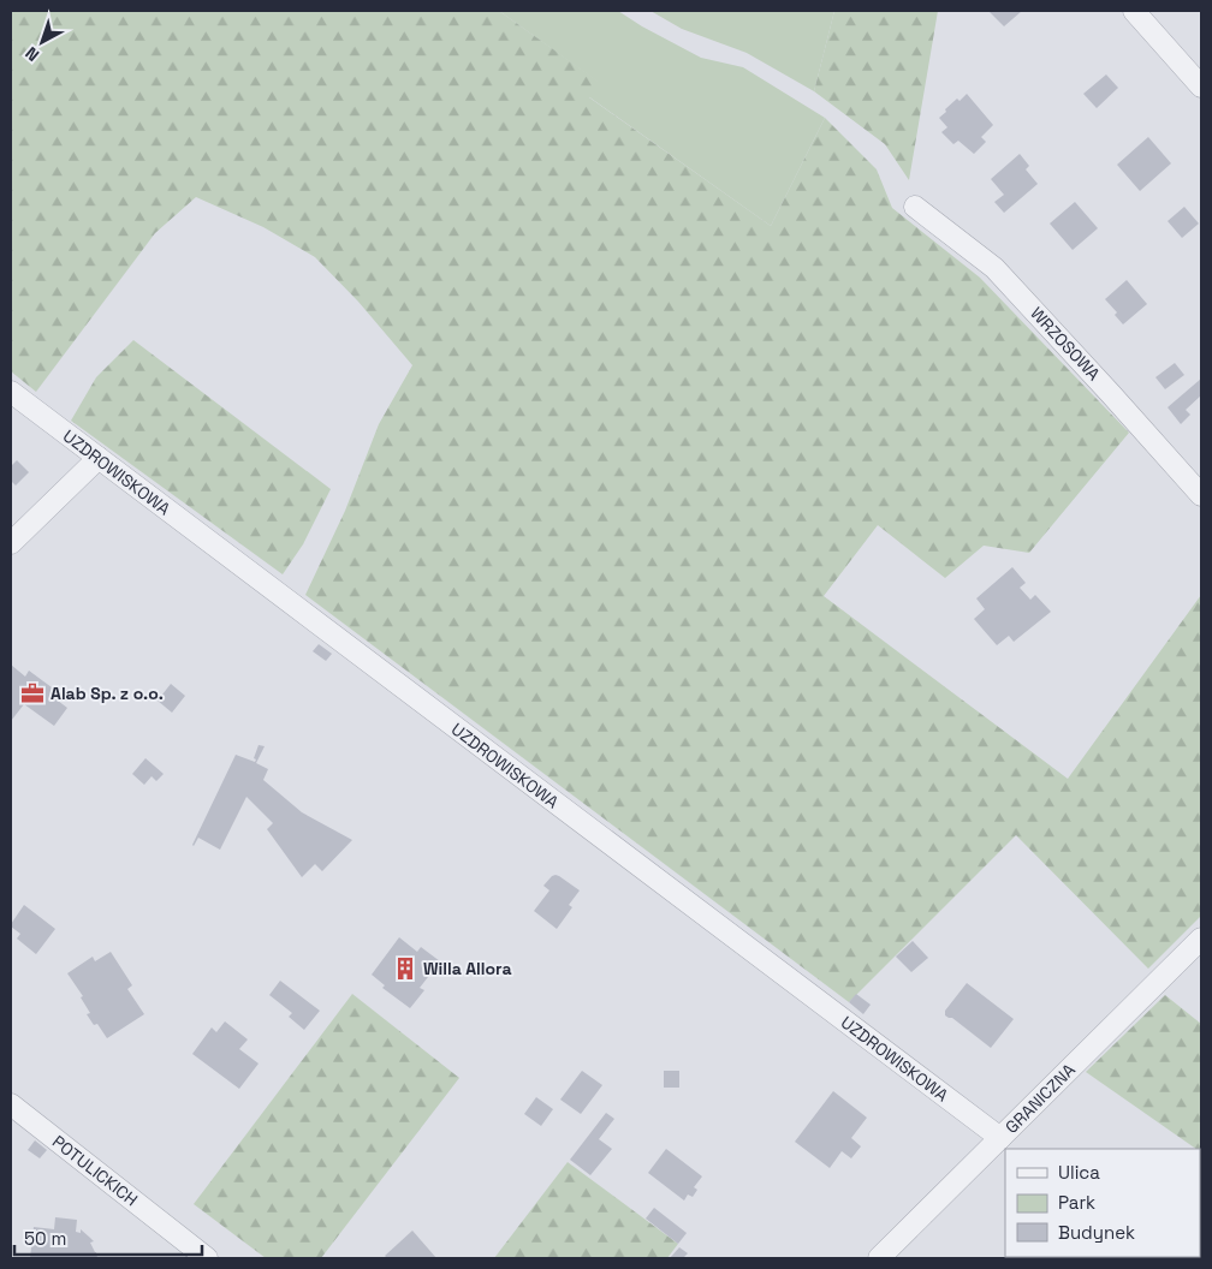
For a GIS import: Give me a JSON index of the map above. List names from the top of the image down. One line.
{"streets":{"street":["WRZOSOWA","UZDROWISKOWA","GRANICZNA","POTULICKICH"]},"crossings":[["UZDROWISKOWA","GRANICZNA"]],"places":{"office":["Alab Sp. z o.o."],"building":["Willa Allora"]},"legend":["Ulica","Park","Budynek"],"scale_bar":"50 m","north":"bottom left"}
